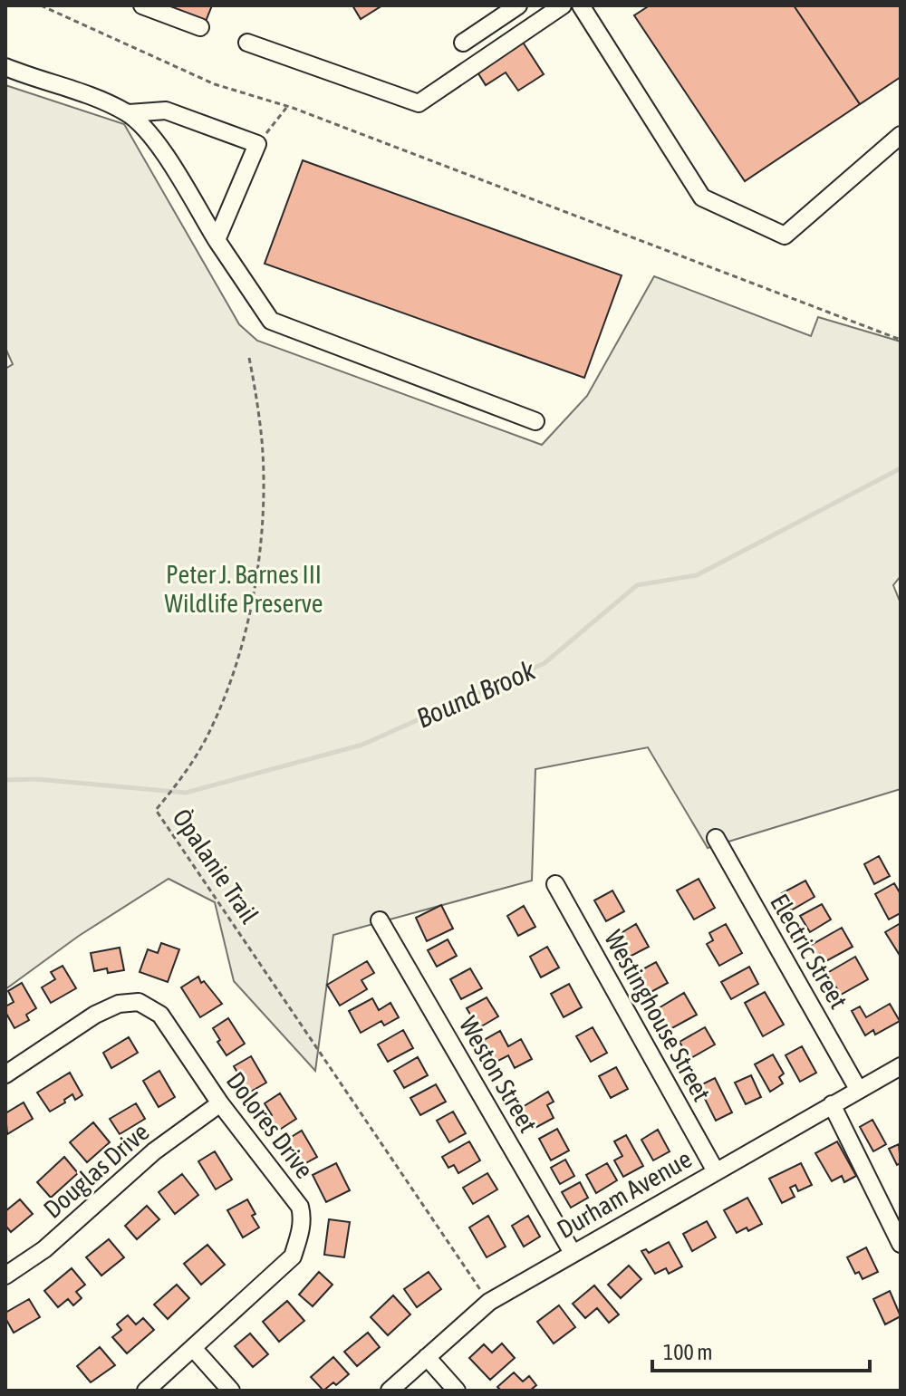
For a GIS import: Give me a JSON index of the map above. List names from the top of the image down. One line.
{"streets":{"street":["Electric Street","Westinghouse Street","Weston Street","Dolores Drive","Douglas Drive","Durham Avenue"],"path":["Òpalanie Trail"]},"crossings":[["Òpalanie Trail","Durham Avenue"],["Electric Street","Durham Avenue"],["Westinghouse Street","Durham Avenue"],["Weston Street","Durham Avenue"],["Dolores Drive","Douglas Drive"]],"water":["Bound Brook"],"parks":["Peter J. Barnes III Wildlife Preserve"],"scale_bar":"100 m"}
